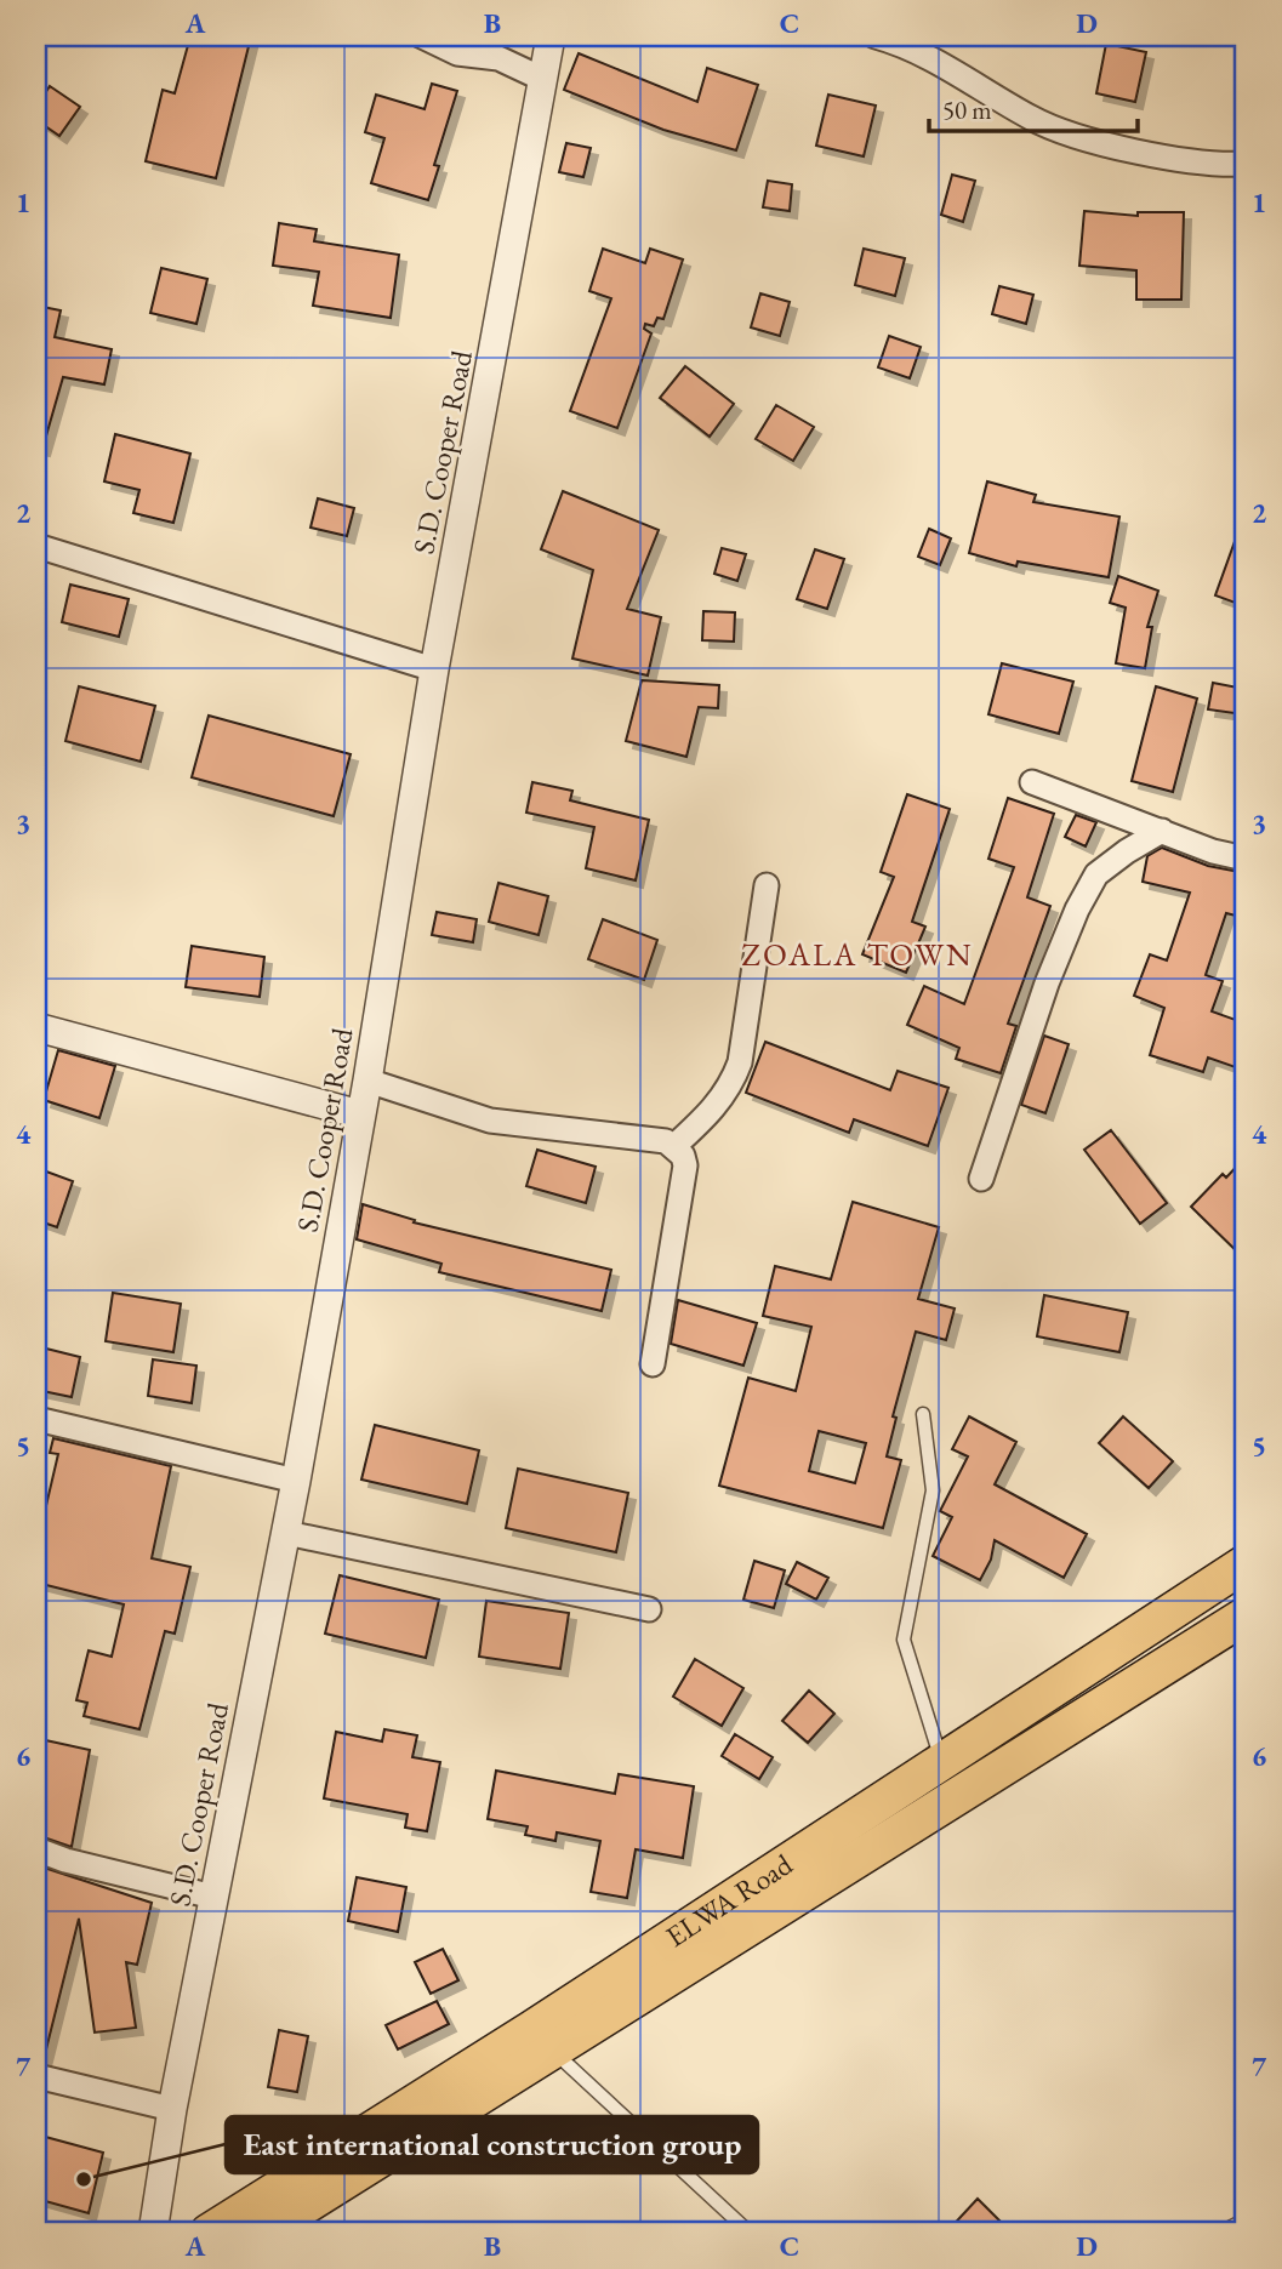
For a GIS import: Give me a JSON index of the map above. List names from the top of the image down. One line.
{"streets":{"main road":["ELWA Road"],"street":["S.D. Cooper Road"]},"districts":["ZOALA TOWN"],"places":["East international construction group"],"scale_bar":"50 m","grid":{"columns":["A","B","C","D"],"rows":["1","2","3","4","5","6","7"]}}
